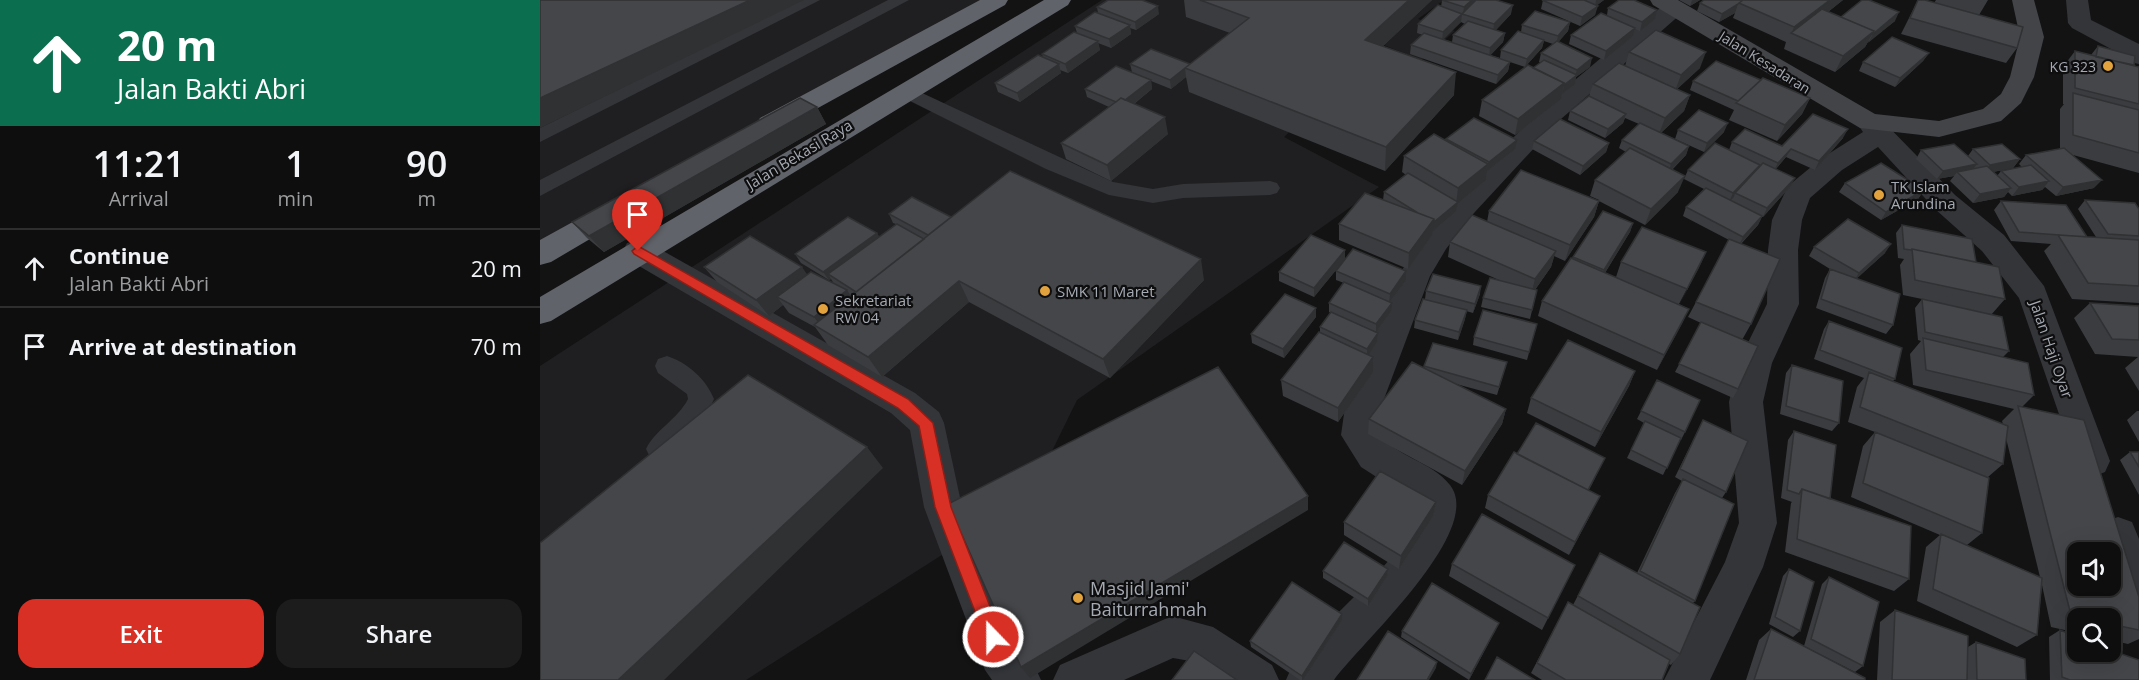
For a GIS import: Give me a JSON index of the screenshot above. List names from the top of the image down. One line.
{"streets":{"highway":["Jalan Bekasi Raya"],"street":["Jalan Kesadaran","Jalan Haji Oyar"]},"crossings":[["Jalan Kesadaran","Jalan Haji Oyar"]],"places":["KG 323","TK Islam Arundina","SMK 11 Maret","Sekretariat RW 04","Masjid Jami' Baiturrahmah"],"page":{"turn":["20 m","Jalan Bakti Abri"],"eta":["11:21","Arrival","1","min","90","m"],"list":[{"name":"Continue","note":"Jalan Bakti Abri","value":"20 m"},{"name":"Arrive at destination","value":"70 m"}],"buttons":["Exit","Share"]}}
